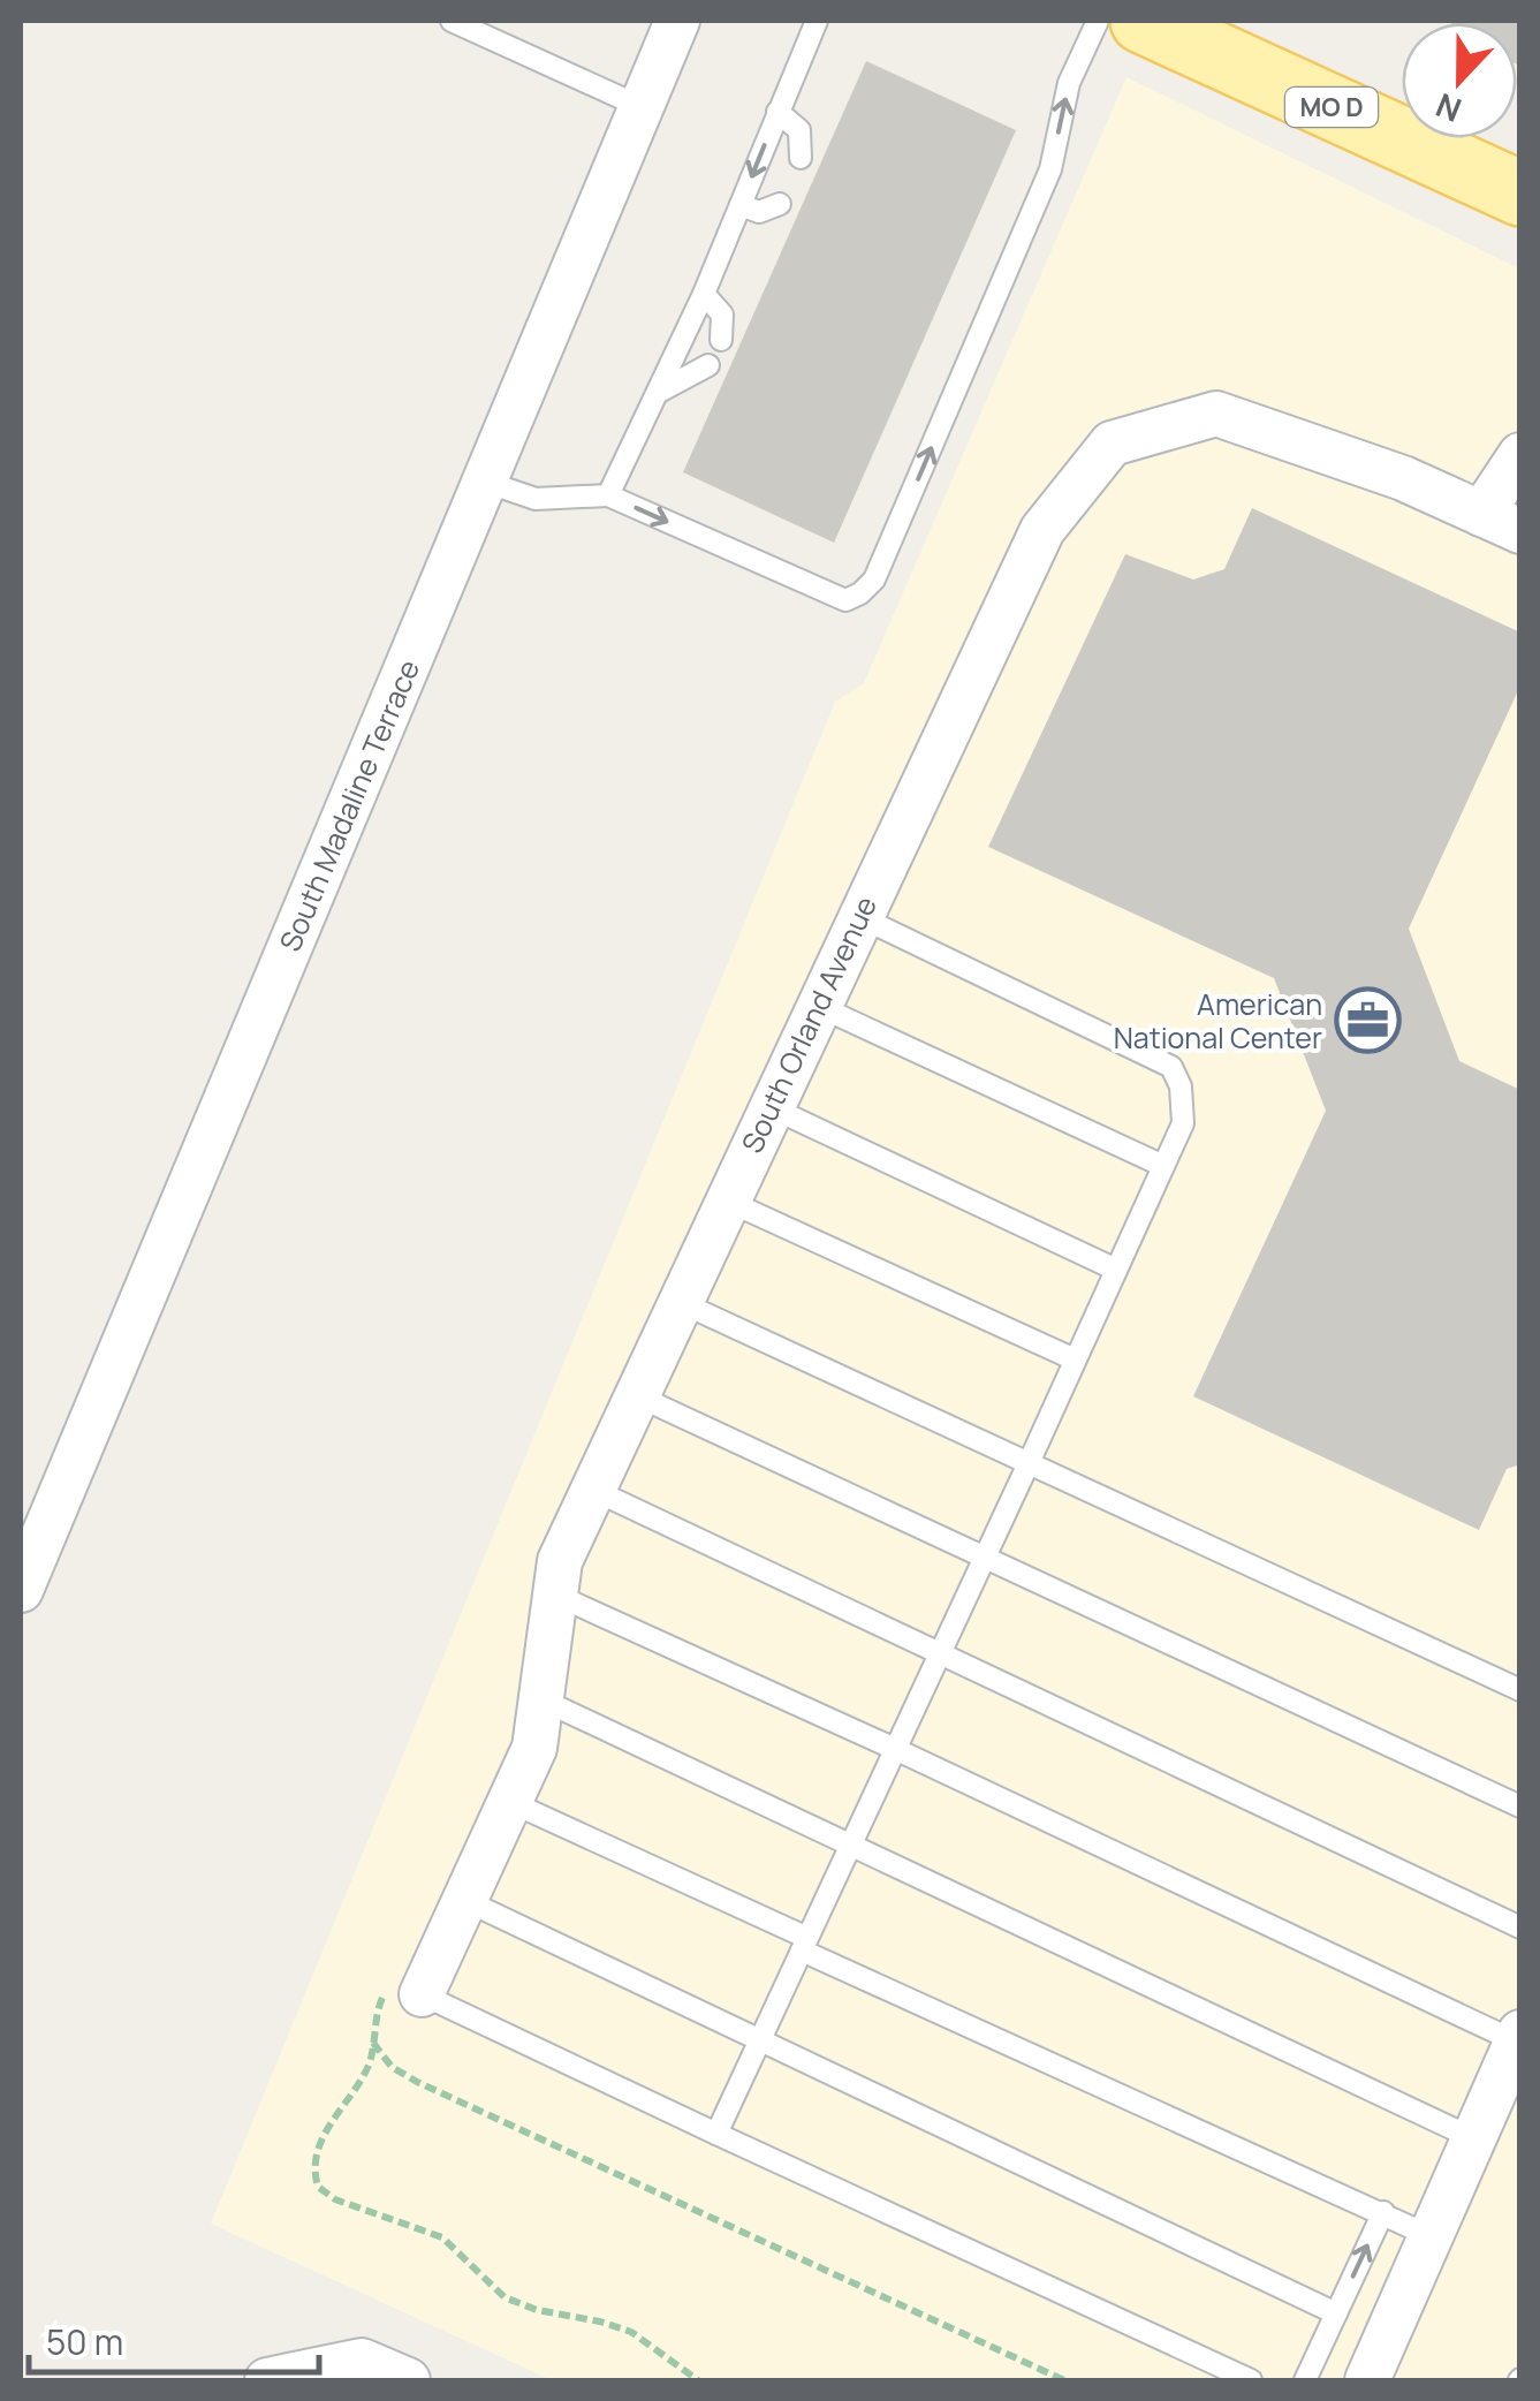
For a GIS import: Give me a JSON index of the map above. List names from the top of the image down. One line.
{"streets":{"main road":["MO D"],"street":["South Madaline Terrace","South Orland Avenue"]},"places":{"office":["American National Center"]},"scale_bar":"50 m","north":"bottom"}
